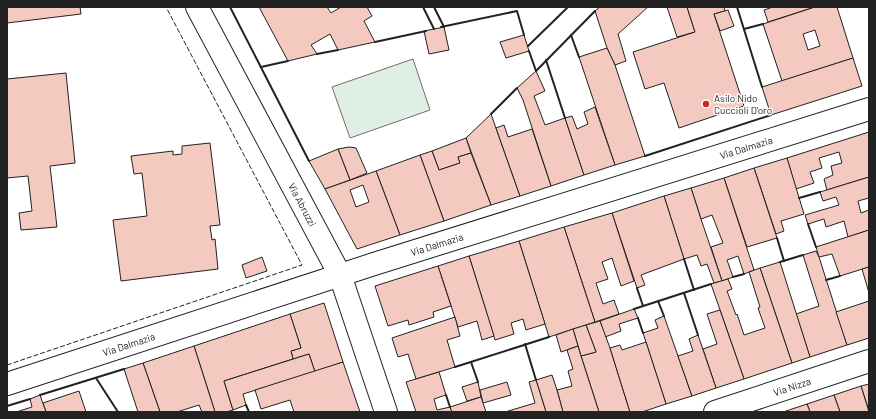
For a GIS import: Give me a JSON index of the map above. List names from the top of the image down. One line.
{"streets":{"street":["Via Dalmazia","Via Abruzzi","Via Nizza"]},"crossings":[["Via Dalmazia","Via Abruzzi"]],"places":["Asilo Nido Cuccioli D'oro"]}
